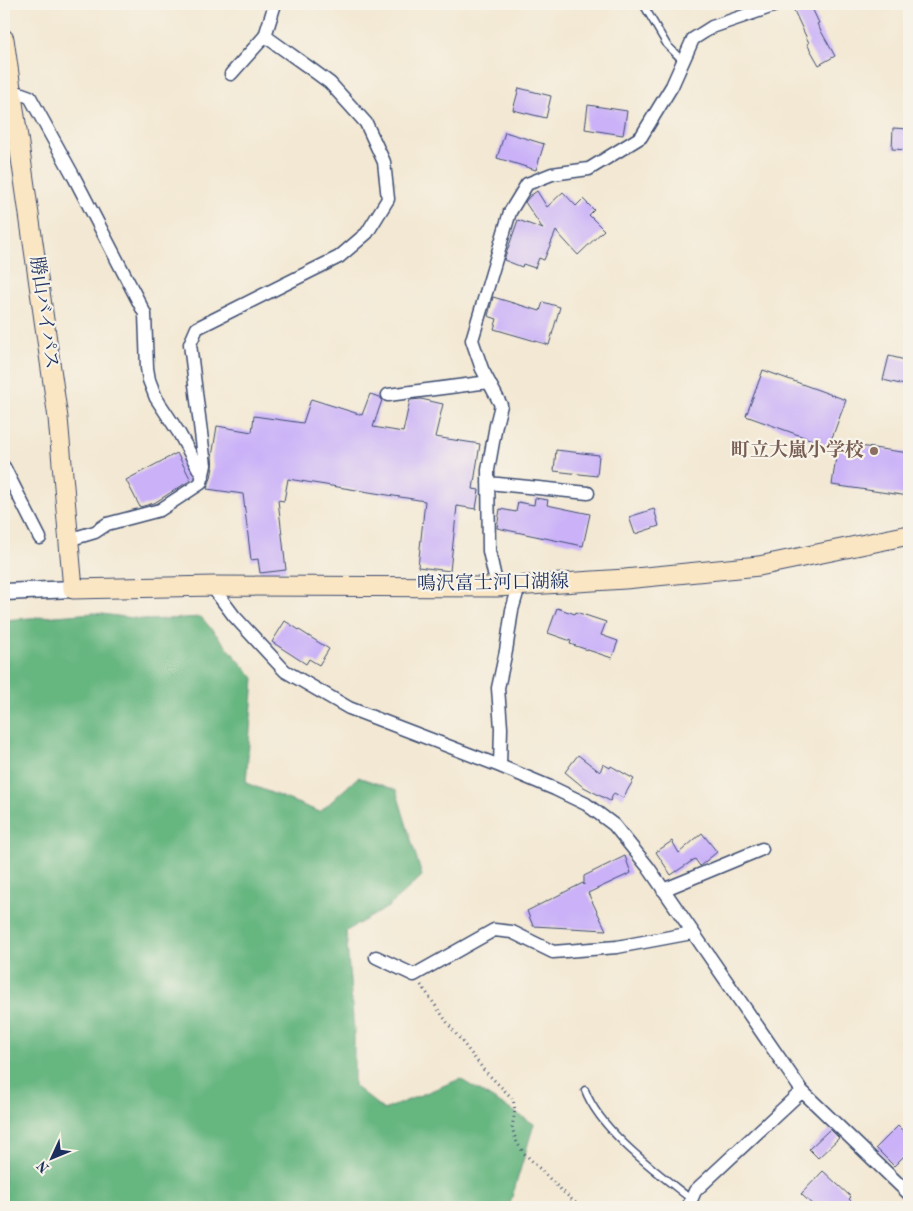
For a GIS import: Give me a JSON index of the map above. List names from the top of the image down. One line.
{"streets":{"main road":["勝山バイパス","鳴沢富士河口湖線"]},"crossings":[["勝山バイパス","鳴沢富士河口湖線"]],"places":["町立大嵐小学校"],"north":"bottom left"}
